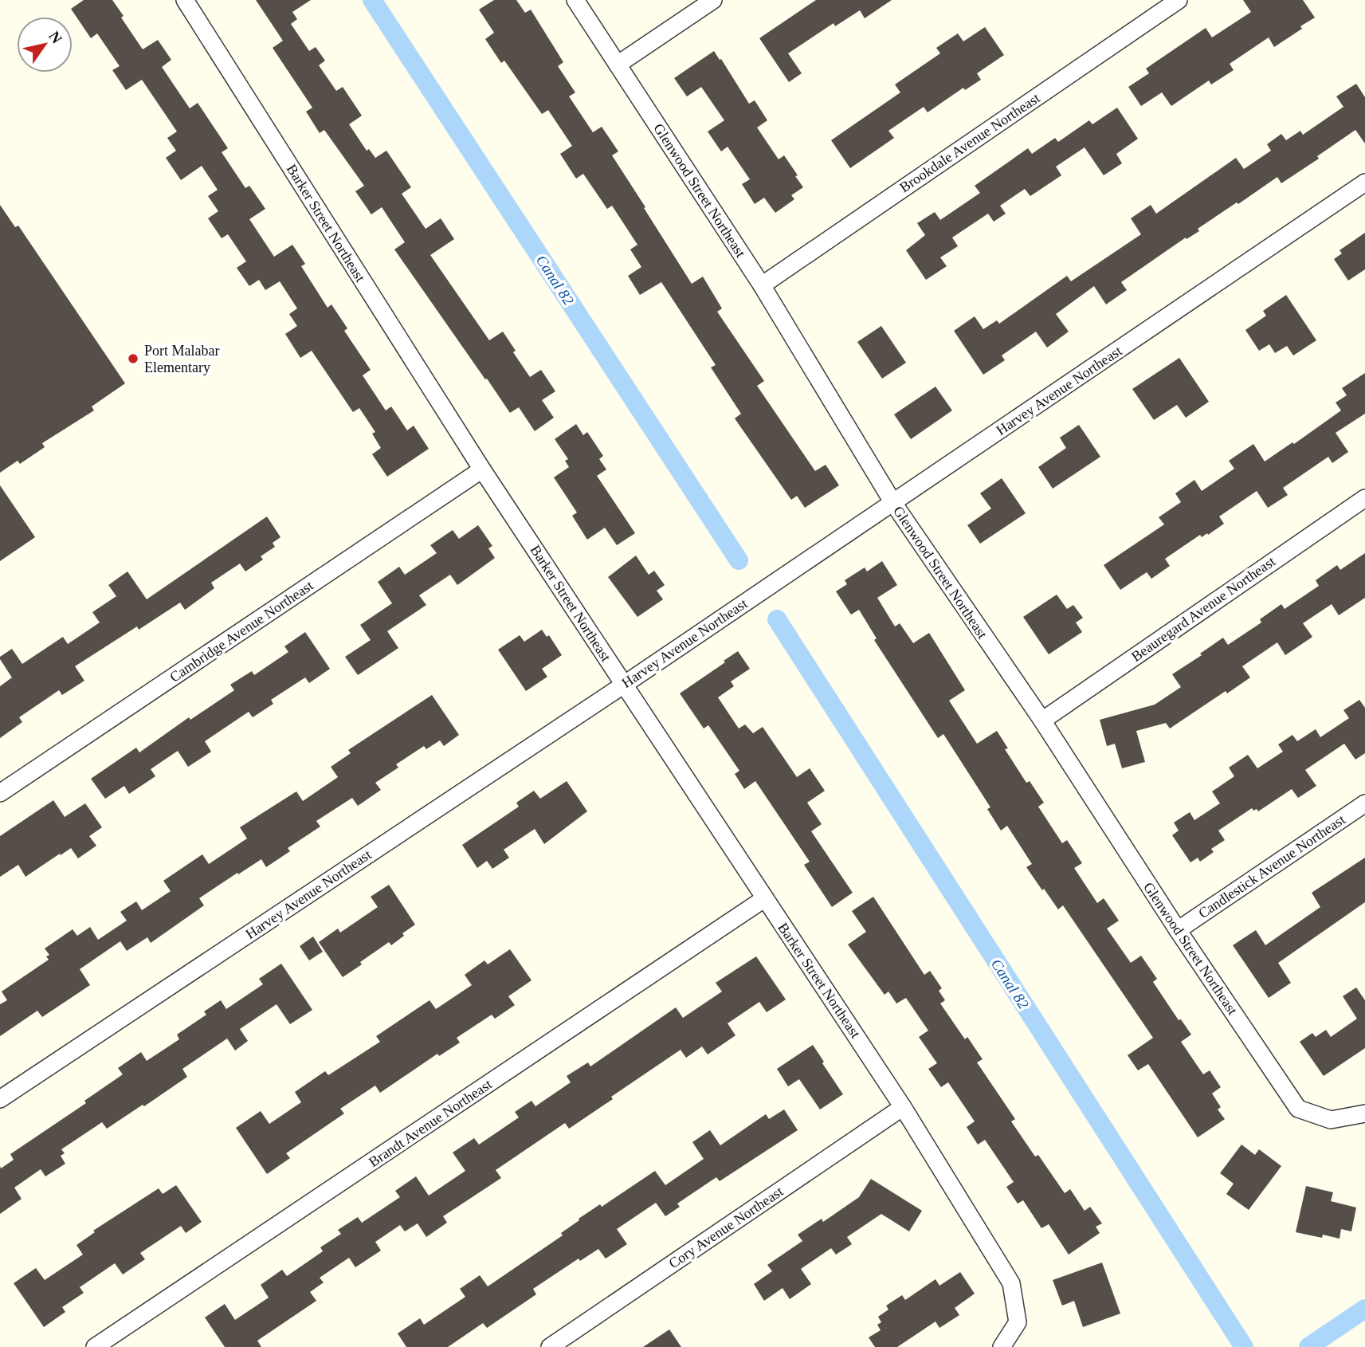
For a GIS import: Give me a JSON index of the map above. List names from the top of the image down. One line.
{"streets":{"street":["Brookdale Avenue Northeast","Glenwood Street Northeast","Barker Street Northeast","Harvey Avenue Northeast","Beauregard Avenue Northeast","Cambridge Avenue Northeast","Candlestick Avenue Northeast","Brandt Avenue Northeast","Cory Avenue Northeast"]},"crossings":[["Brookdale Avenue Northeast","Glenwood Street Northeast"],["Glenwood Street Northeast","Harvey Avenue Northeast"],["Glenwood Street Northeast","Beauregard Avenue Northeast"],["Glenwood Street Northeast","Candlestick Avenue Northeast"],["Barker Street Northeast","Harvey Avenue Northeast"],["Barker Street Northeast","Cambridge Avenue Northeast"],["Barker Street Northeast","Brandt Avenue Northeast"],["Barker Street Northeast","Cory Avenue Northeast"]],"water":["Canal 82"],"places":["Port Malabar Elementary"],"north":"top right"}
